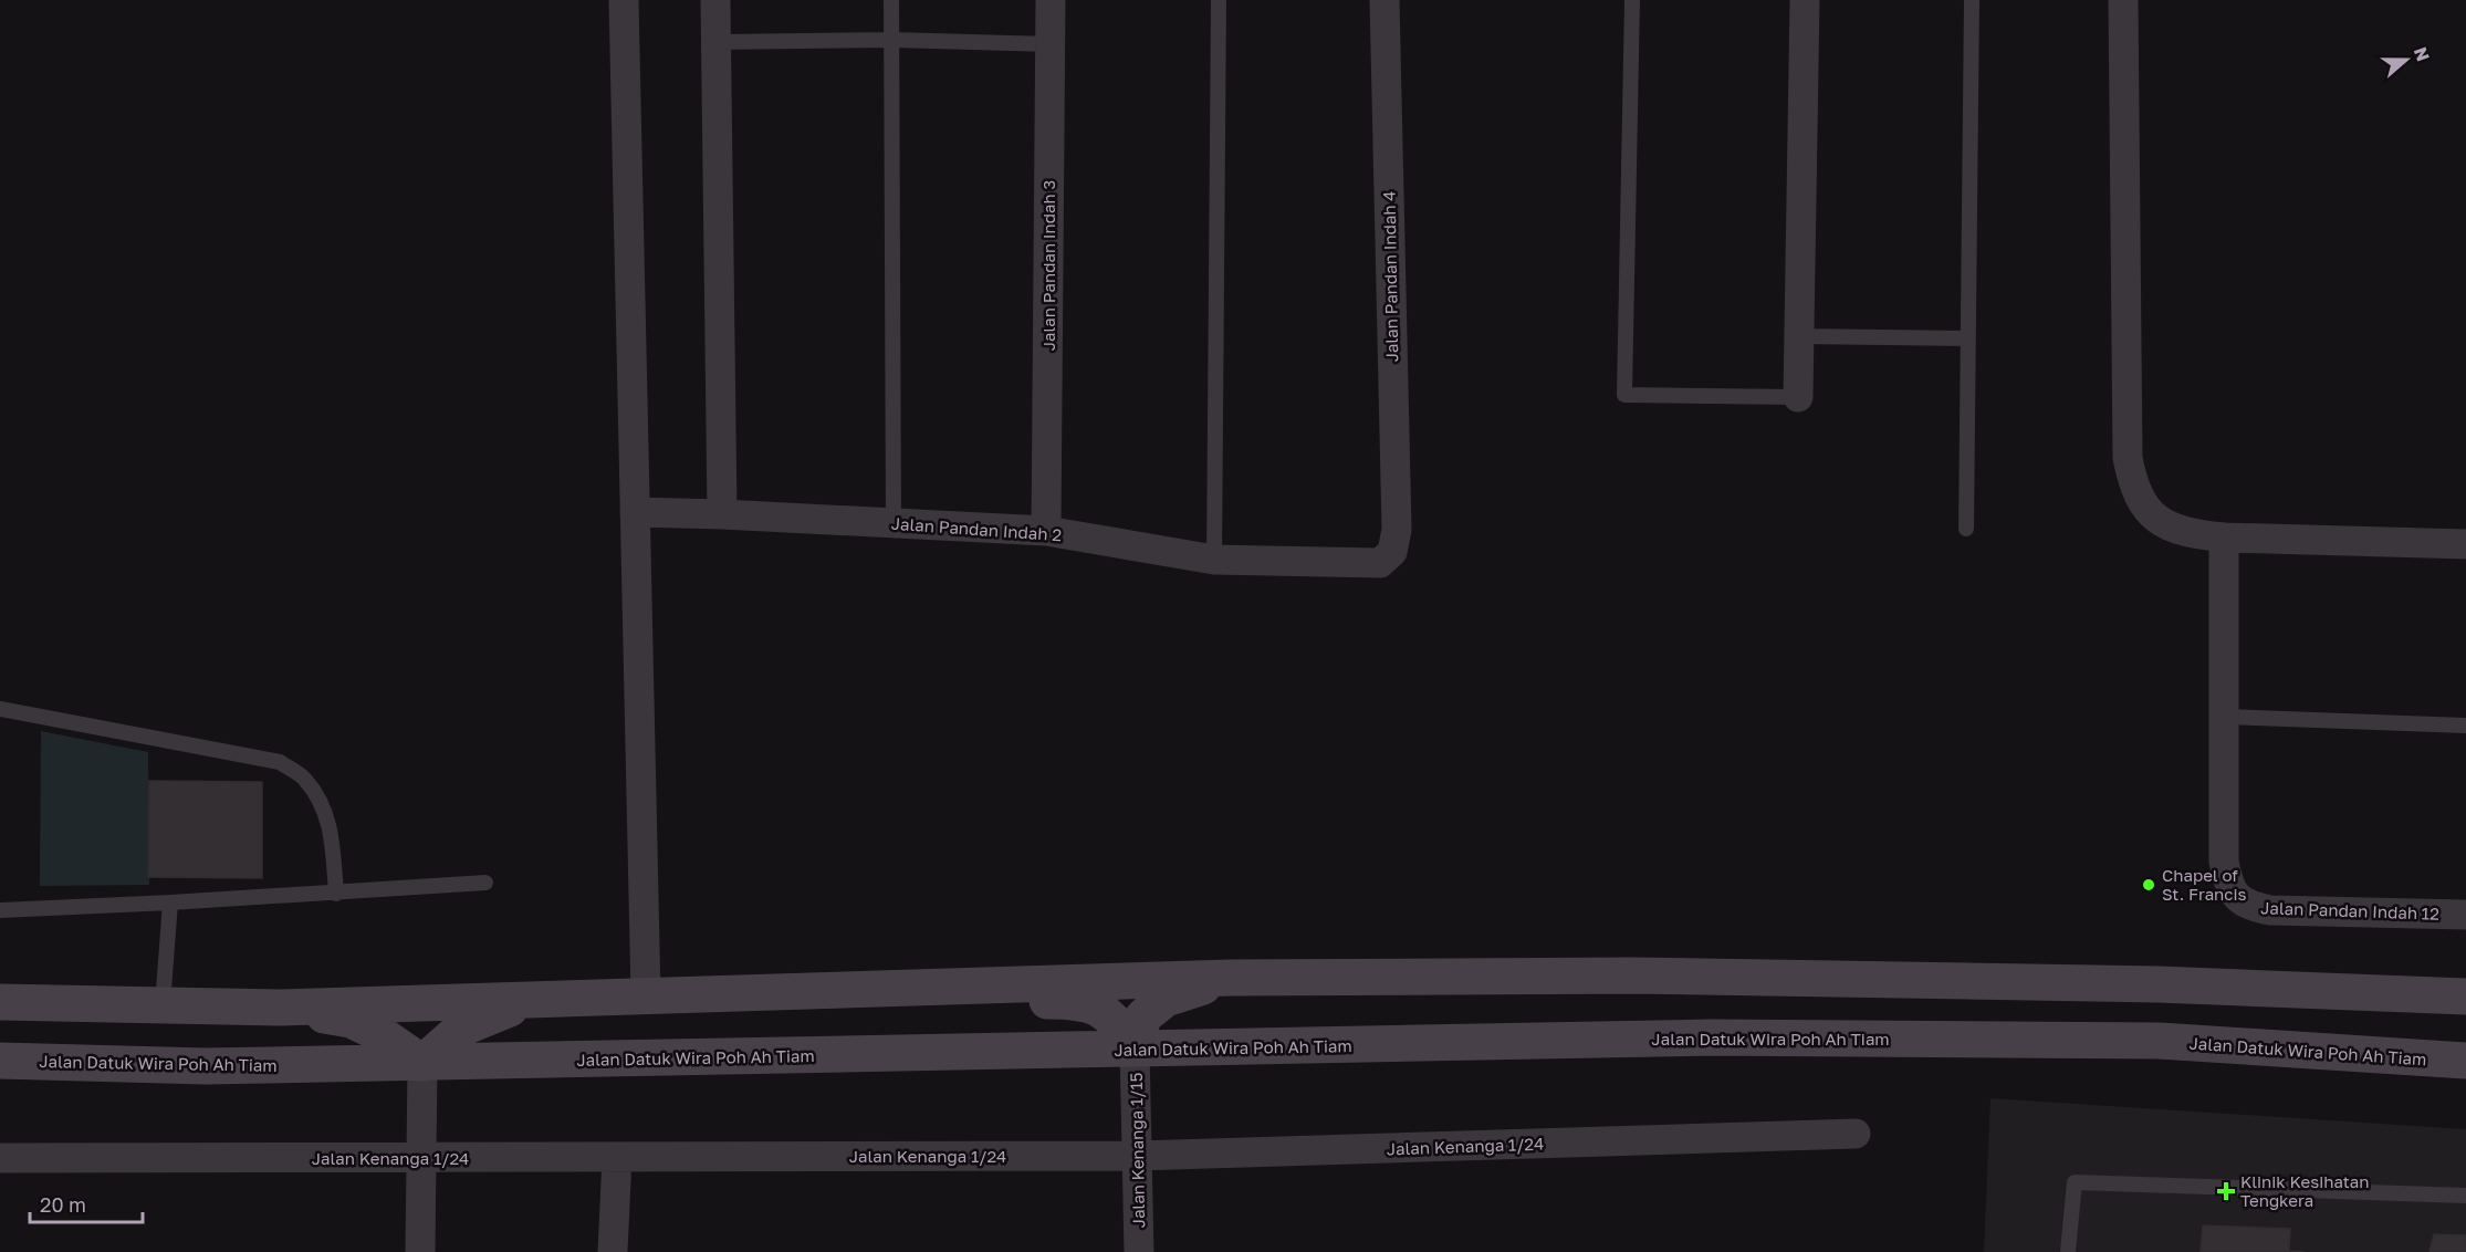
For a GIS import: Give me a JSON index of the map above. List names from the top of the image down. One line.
{"streets":{"street":["Jalan Pandan Indah 3","Jalan Pandan Indah 4","Jalan Pandan Indah 2","Jalan Pandan Indah 12","Jalan Datuk Wira Poh Ah Tiam","Jalan Kenanga 1/24","Jalan Kenanga 1/15"]},"crossings":[["Jalan Pandan Indah 3","Jalan Pandan Indah 2"],["Jalan Pandan Indah 4","Jalan Pandan Indah 2"],["Jalan Datuk Wira Poh Ah Tiam","Jalan Kenanga 1/15"],["Jalan Kenanga 1/24","Jalan Kenanga 1/15"]],"places":{"other":["Chapel of St. Francis"],"health":["Klinik Kesihatan Tengkera"]},"scale_bar":"20 m","north":"right"}
